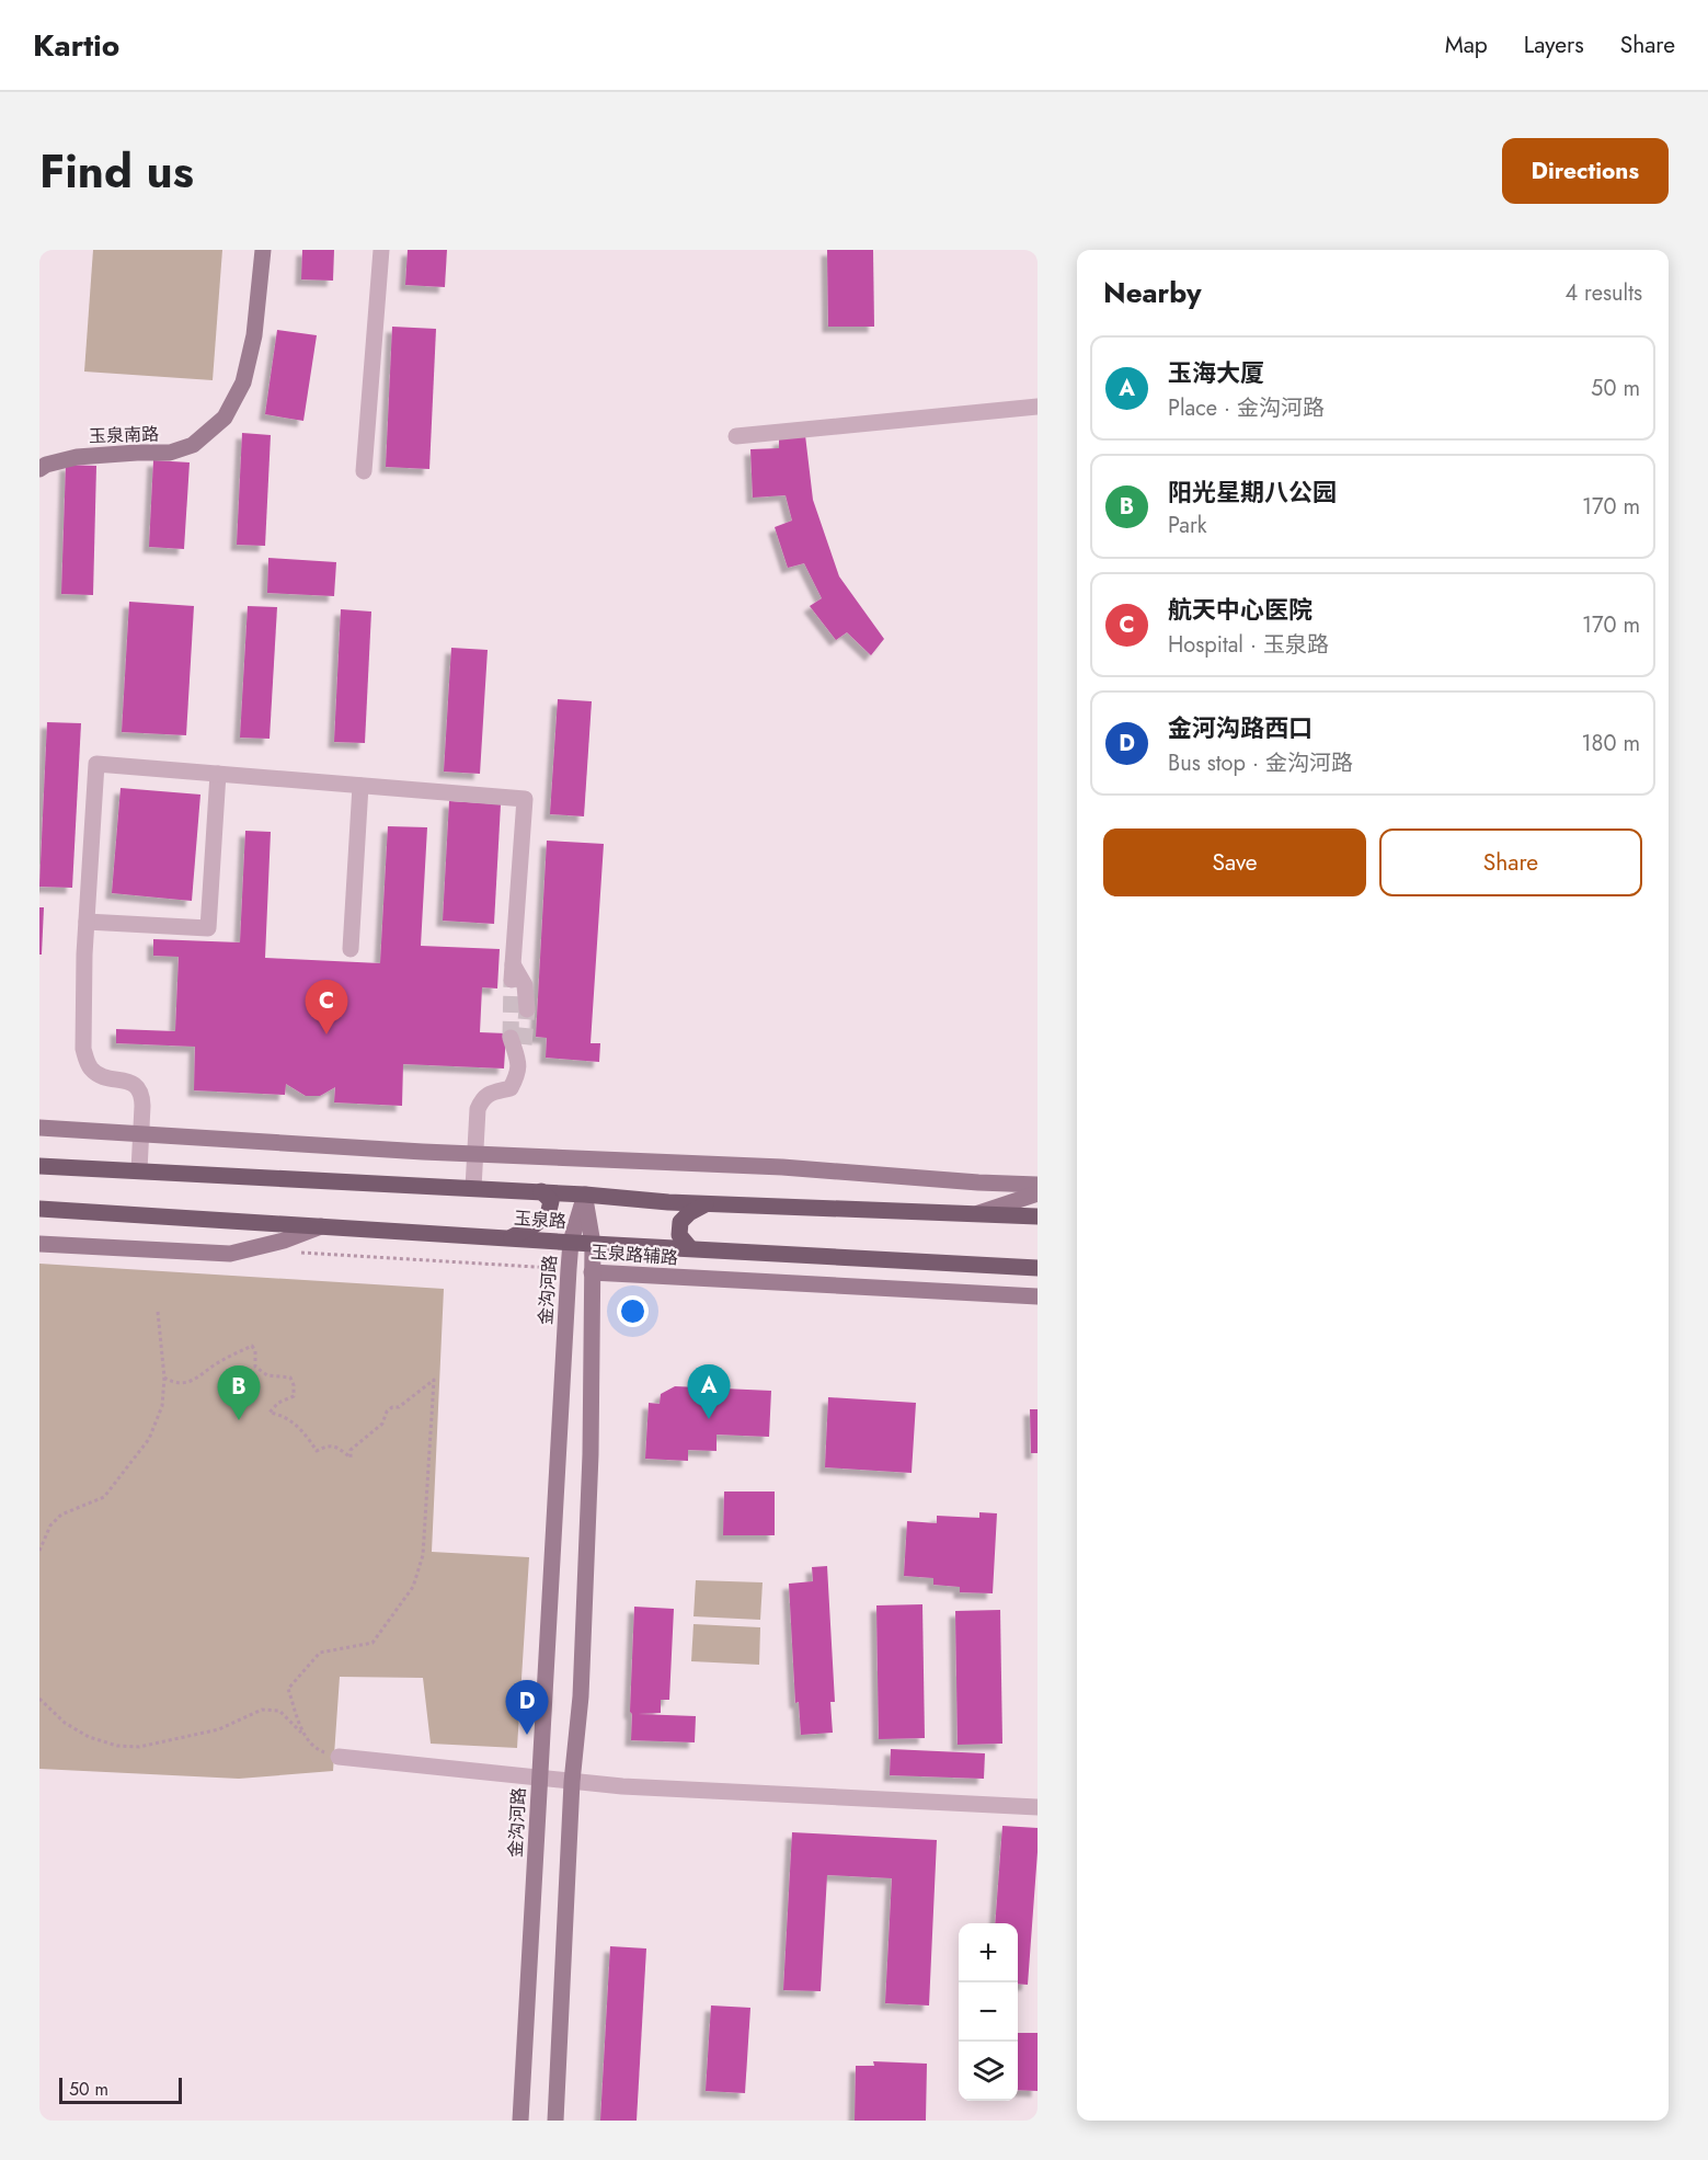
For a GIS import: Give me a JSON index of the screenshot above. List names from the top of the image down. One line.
{"streets":{"main road":["玉泉路"],"street":["玉泉南路","玉泉路辅路","金沟河路"]},"crossings":[["玉泉路","金沟河路"],["玉泉路辅路","金沟河路"]],"scale_bar":"50 m","page":{"header":"Kartio","nav":["Map","Layers","Share"],"title":"Find us","buttons":["Directions",["Save","Share"]],"heading":["Nearby","4 results"],"list":[{"mark":"A","name":"玉海大厦","note":"Place · 金沟河路","value":"50 m"},{"mark":"B","name":"阳光星期八公园","note":"Park","value":"170 m"},{"mark":"C","name":"航天中心医院","note":"Hospital · 玉泉路","value":"170 m"},{"mark":"D","name":"金河沟路西口","note":"Bus stop · 金沟河路","value":"180 m"}],"pins":["C","A","B","D"],"map_buttons":["+","−"],"scale":"50 m"}}
